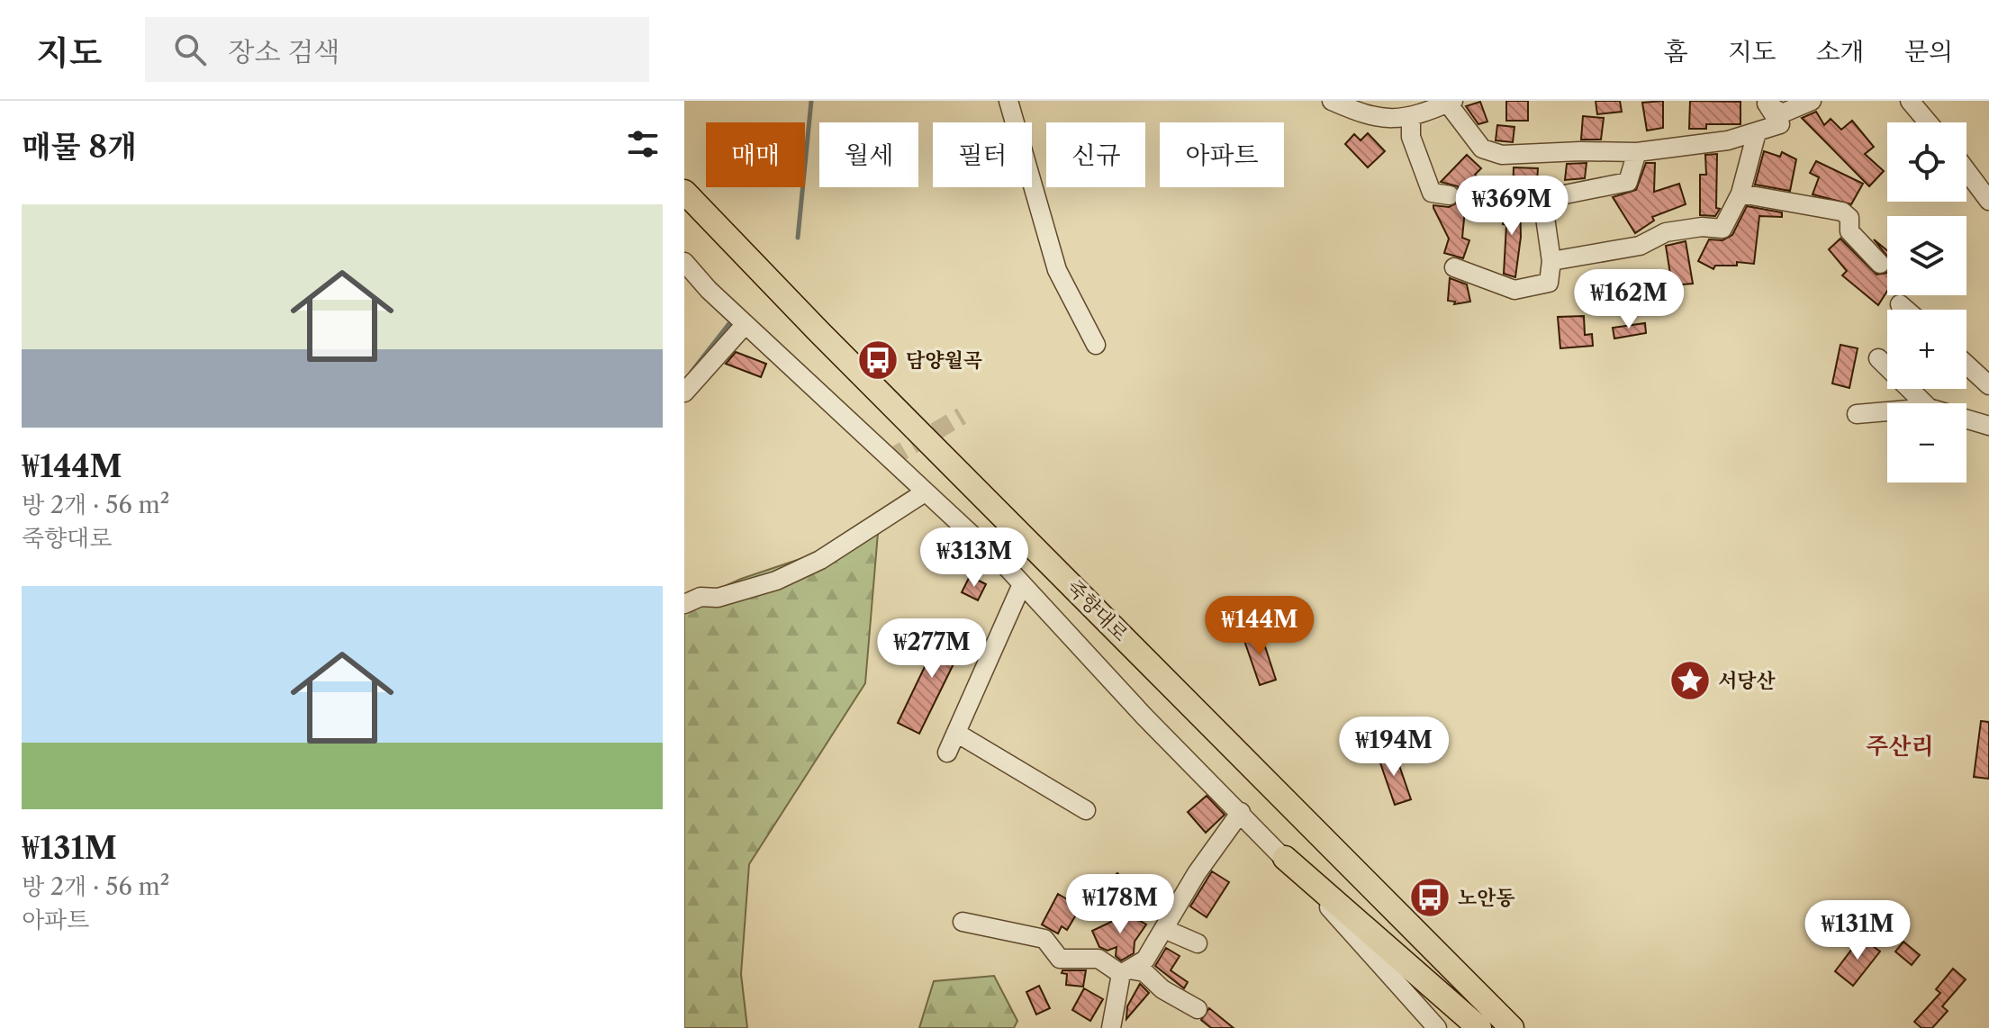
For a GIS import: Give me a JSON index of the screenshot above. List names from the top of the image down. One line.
{"streets":{"main road":["죽향대로"]},"districts":["주산리"],"places":{"bus stop":["담양월곡","노안동"],"place":["서당산"]},"page":{"header":"지도","search":"장소 검색","nav":["홈","지도","소개","문의"],"heading":"매물 8개","map_buttons":["+","−"],"chip":["매매","월세","필터","신규","아파트"],"price":["₩369M","₩162M","₩313M","₩144M","₩277M","₩194M","₩178M","₩131M"],"list":[{"name":"₩144M","note":"방 2개 · 56 m² · 죽향대로"},{"name":"₩131M","note":"방 2개 · 56 m² · 아파트"}]}}
